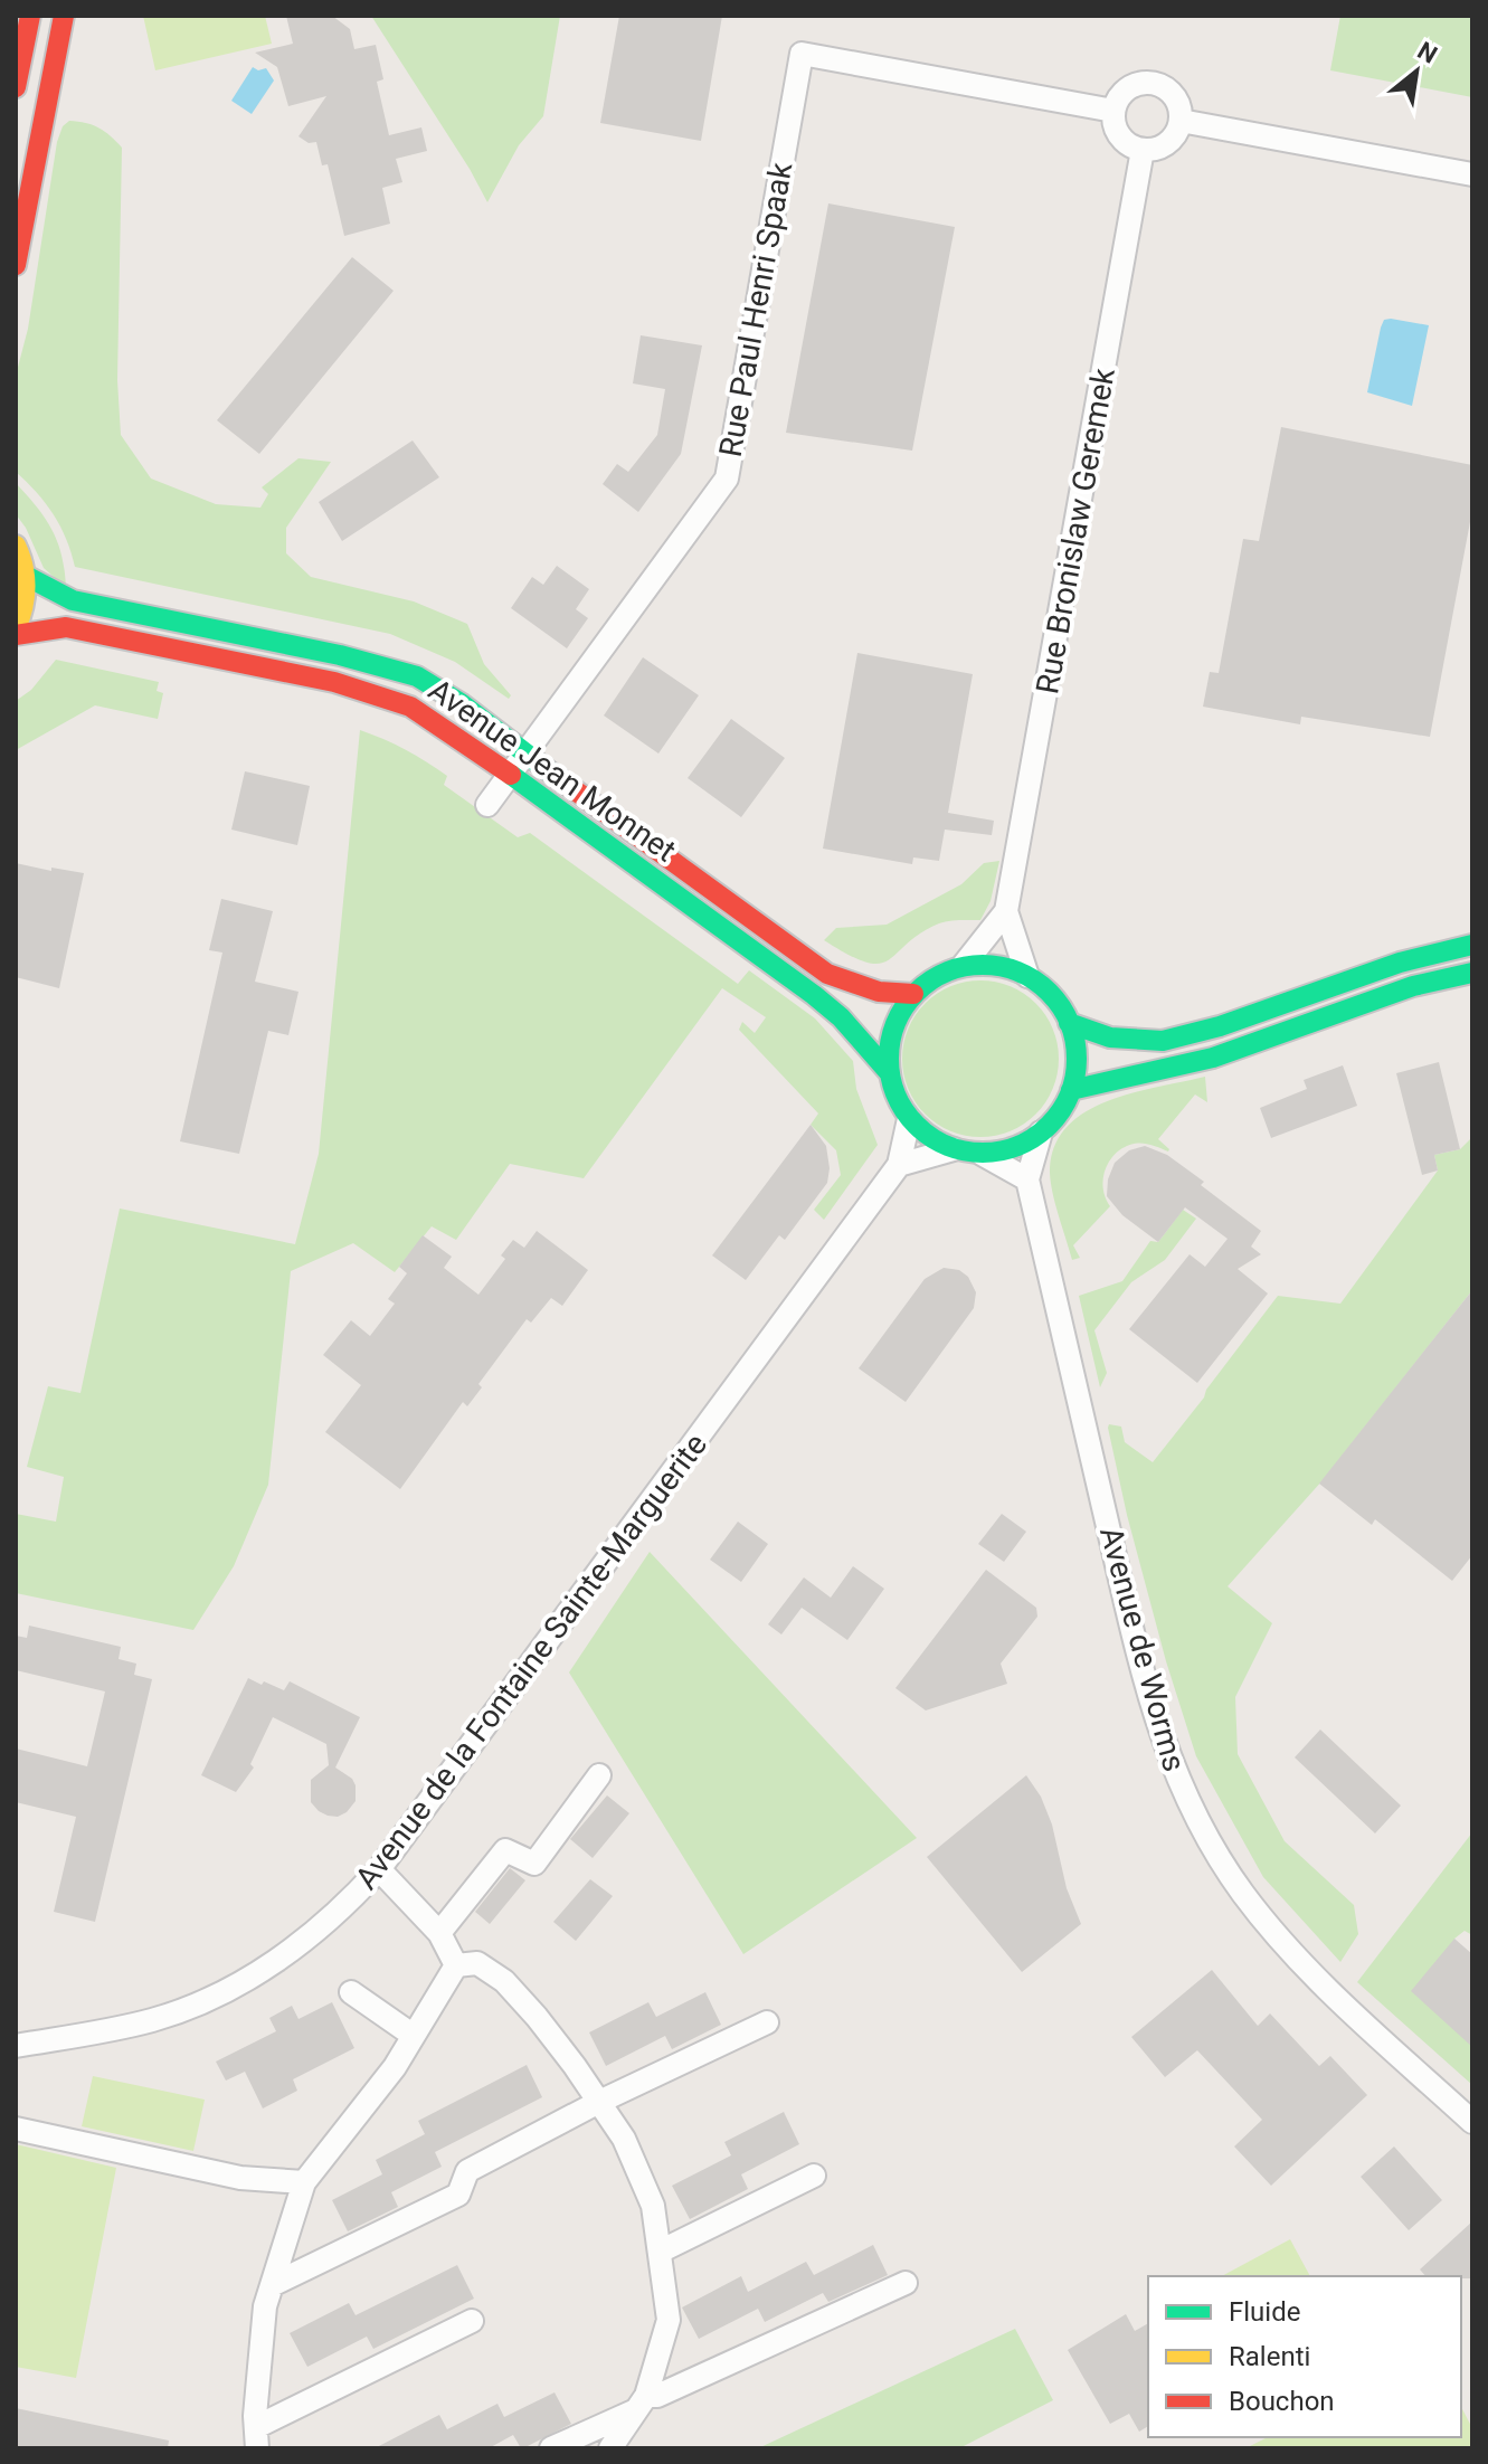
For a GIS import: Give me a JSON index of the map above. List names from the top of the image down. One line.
{"streets":{"street":["Rue Paul Henri Spaak","Rue Bronislaw Geremek","Avenue Jean Monnet","Avenue de Worms","Avenue de la Fontaine Sainte-Marguerite"]},"crossings":[["Rue Paul Henri Spaak","Rue Bronislaw Geremek"],["Rue Paul Henri Spaak","Avenue Jean Monnet"],["Rue Bronislaw Geremek","Avenue Jean Monnet"],["Rue Bronislaw Geremek","Avenue de Worms"],["Rue Bronislaw Geremek","Avenue de la Fontaine Sainte-Marguerite"],["Avenue Jean Monnet","Avenue de Worms"],["Avenue Jean Monnet","Avenue de la Fontaine Sainte-Marguerite"],["Avenue de Worms","Avenue de la Fontaine Sainte-Marguerite"]],"legend":["Fluide","Ralenti","Bouchon"],"north":"top right"}
